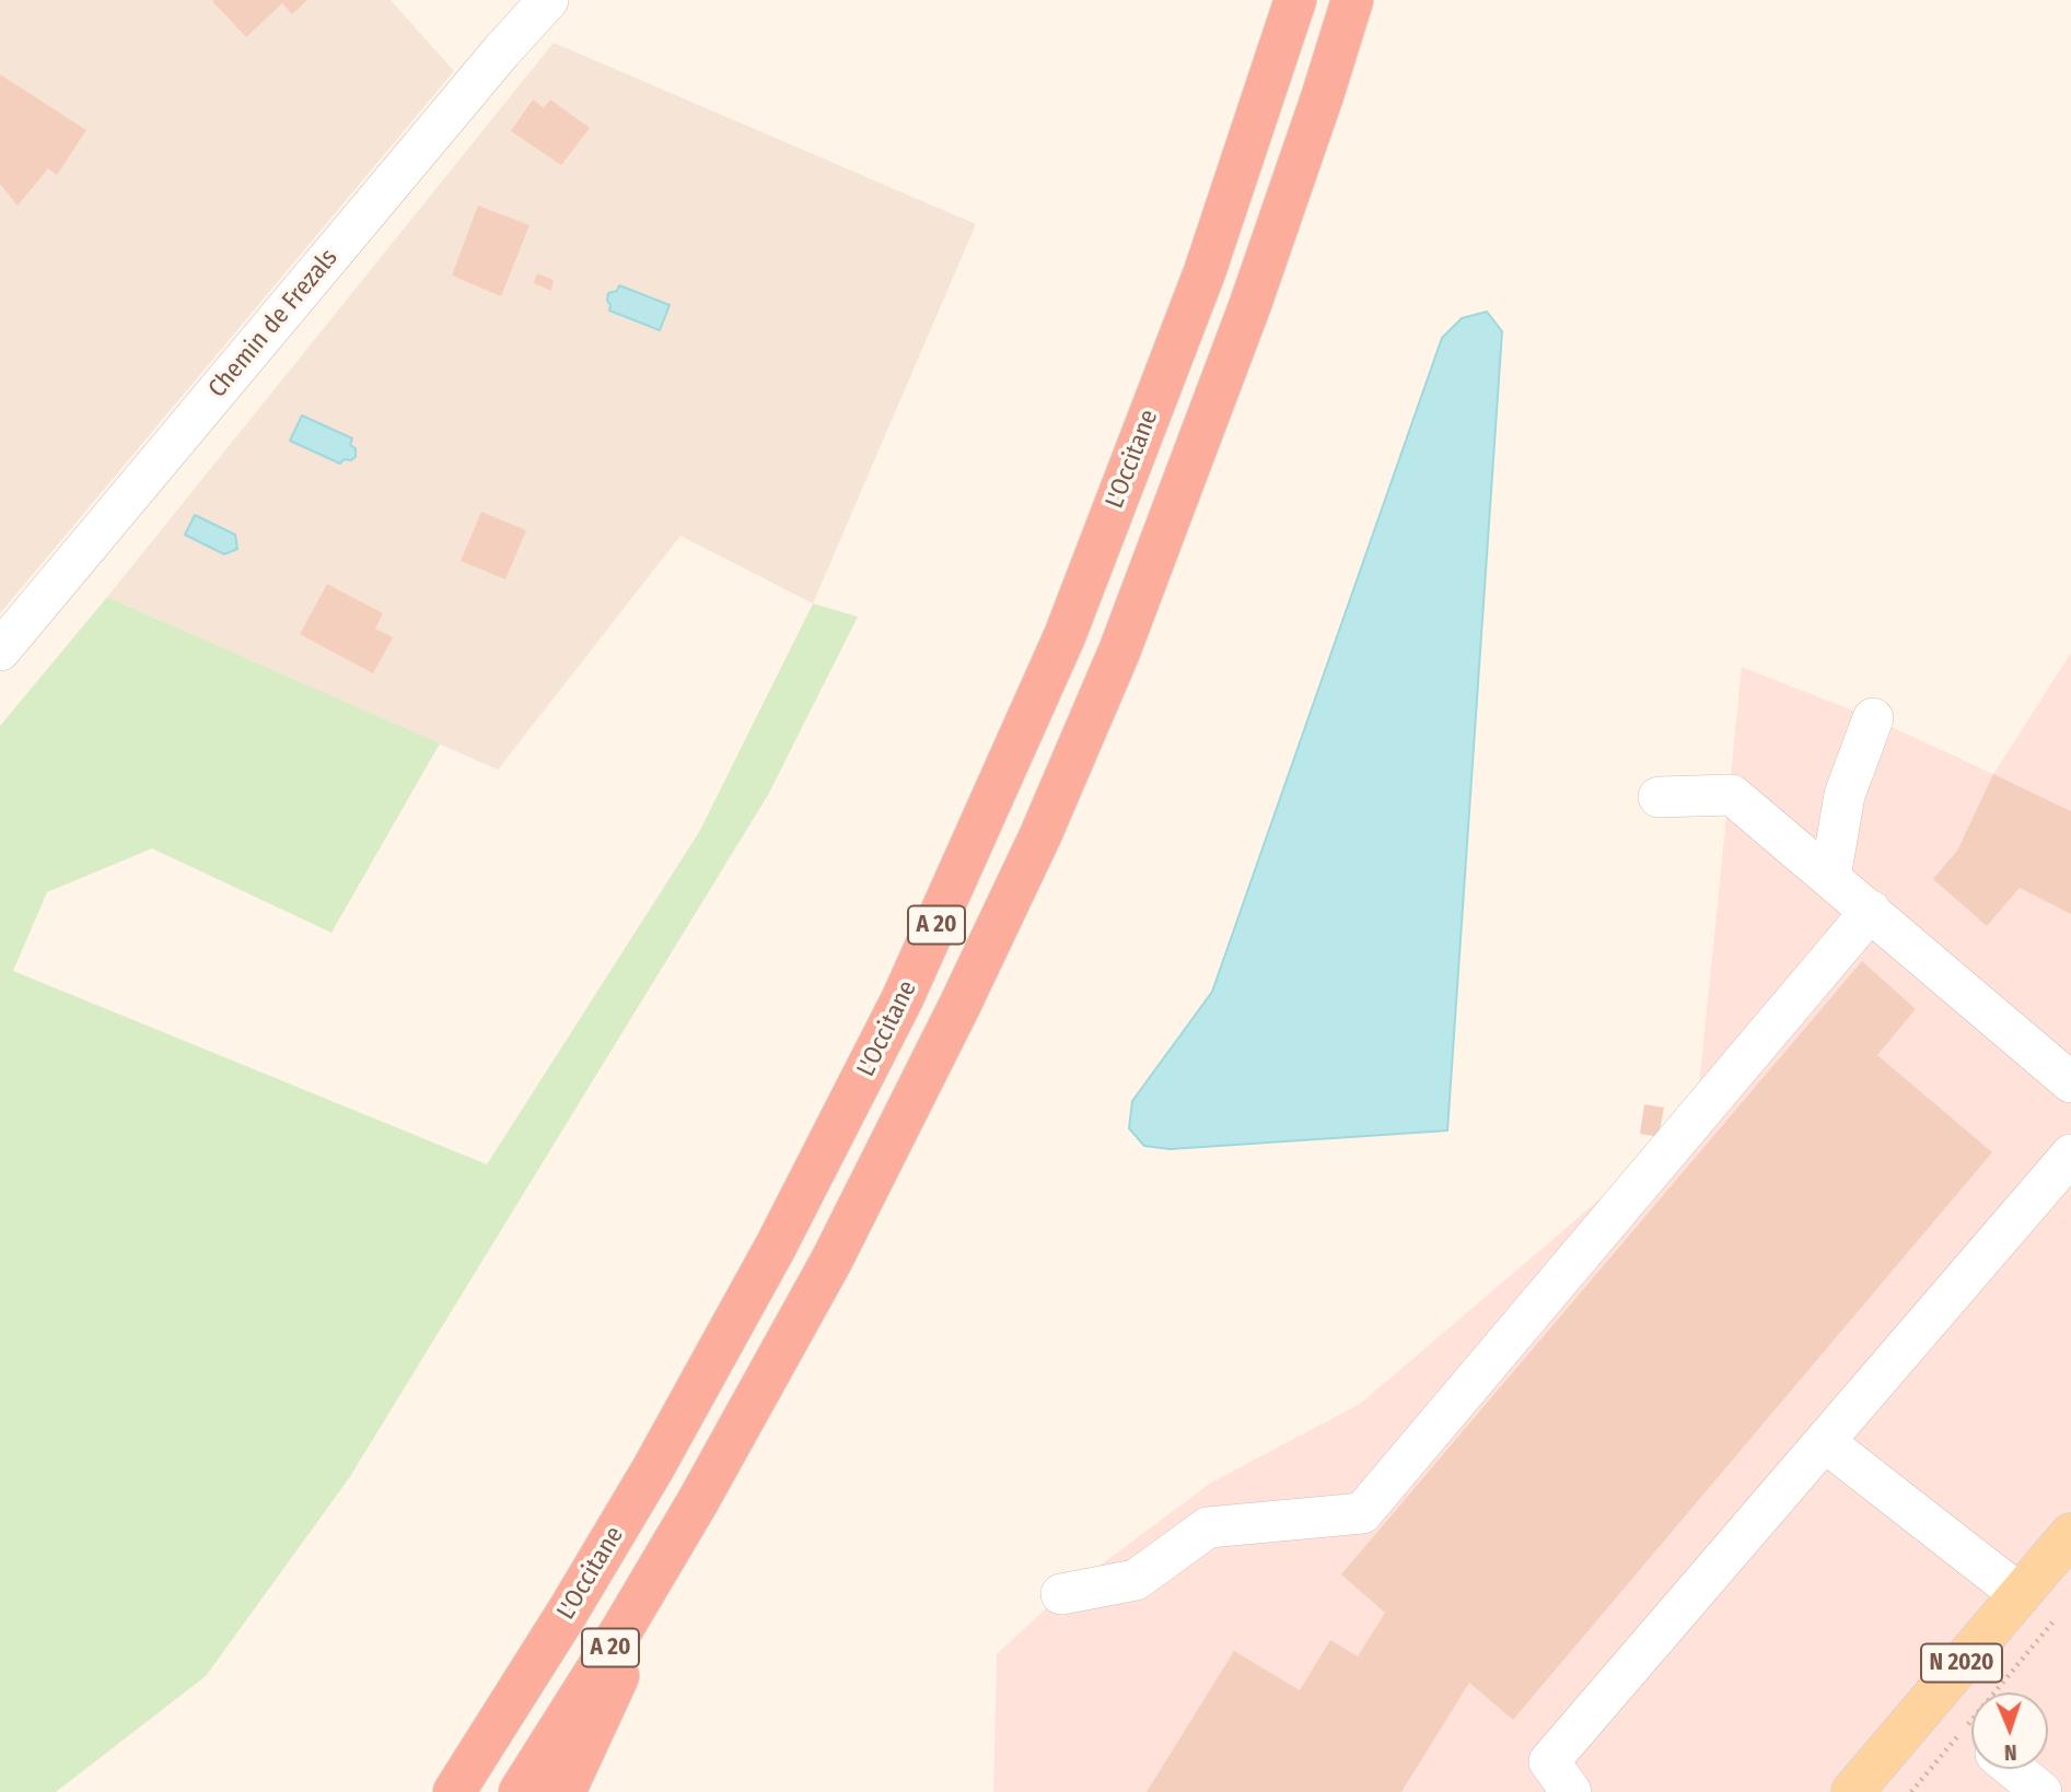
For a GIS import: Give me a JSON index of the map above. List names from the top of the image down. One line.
{"streets":{"highway":["L'Occitane","A 20"],"main road":["N 2020"],"street":["Chemin de Frezals"]},"north":"bottom"}
